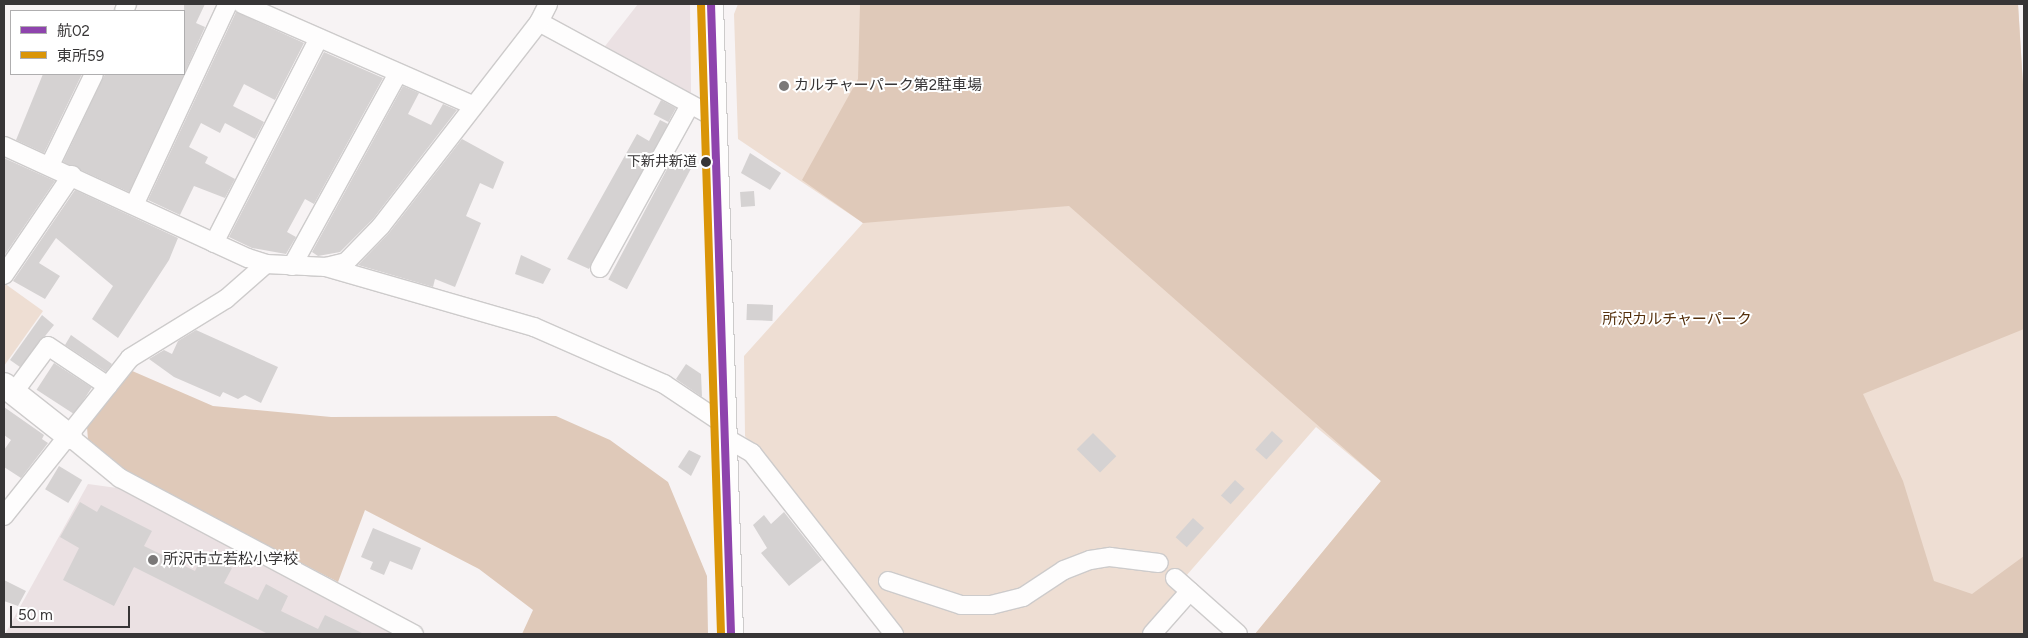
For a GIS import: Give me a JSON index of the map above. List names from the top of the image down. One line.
{"parks":["所沢カルチャーパーク"],"places":["カルチャーパーク第2駐車場","下新井新道","所沢市立若松小学校"],"lines":["transit line 航02","transit line 東所59"],"legend":["航02","東所59"],"scale_bar":"50 m"}
